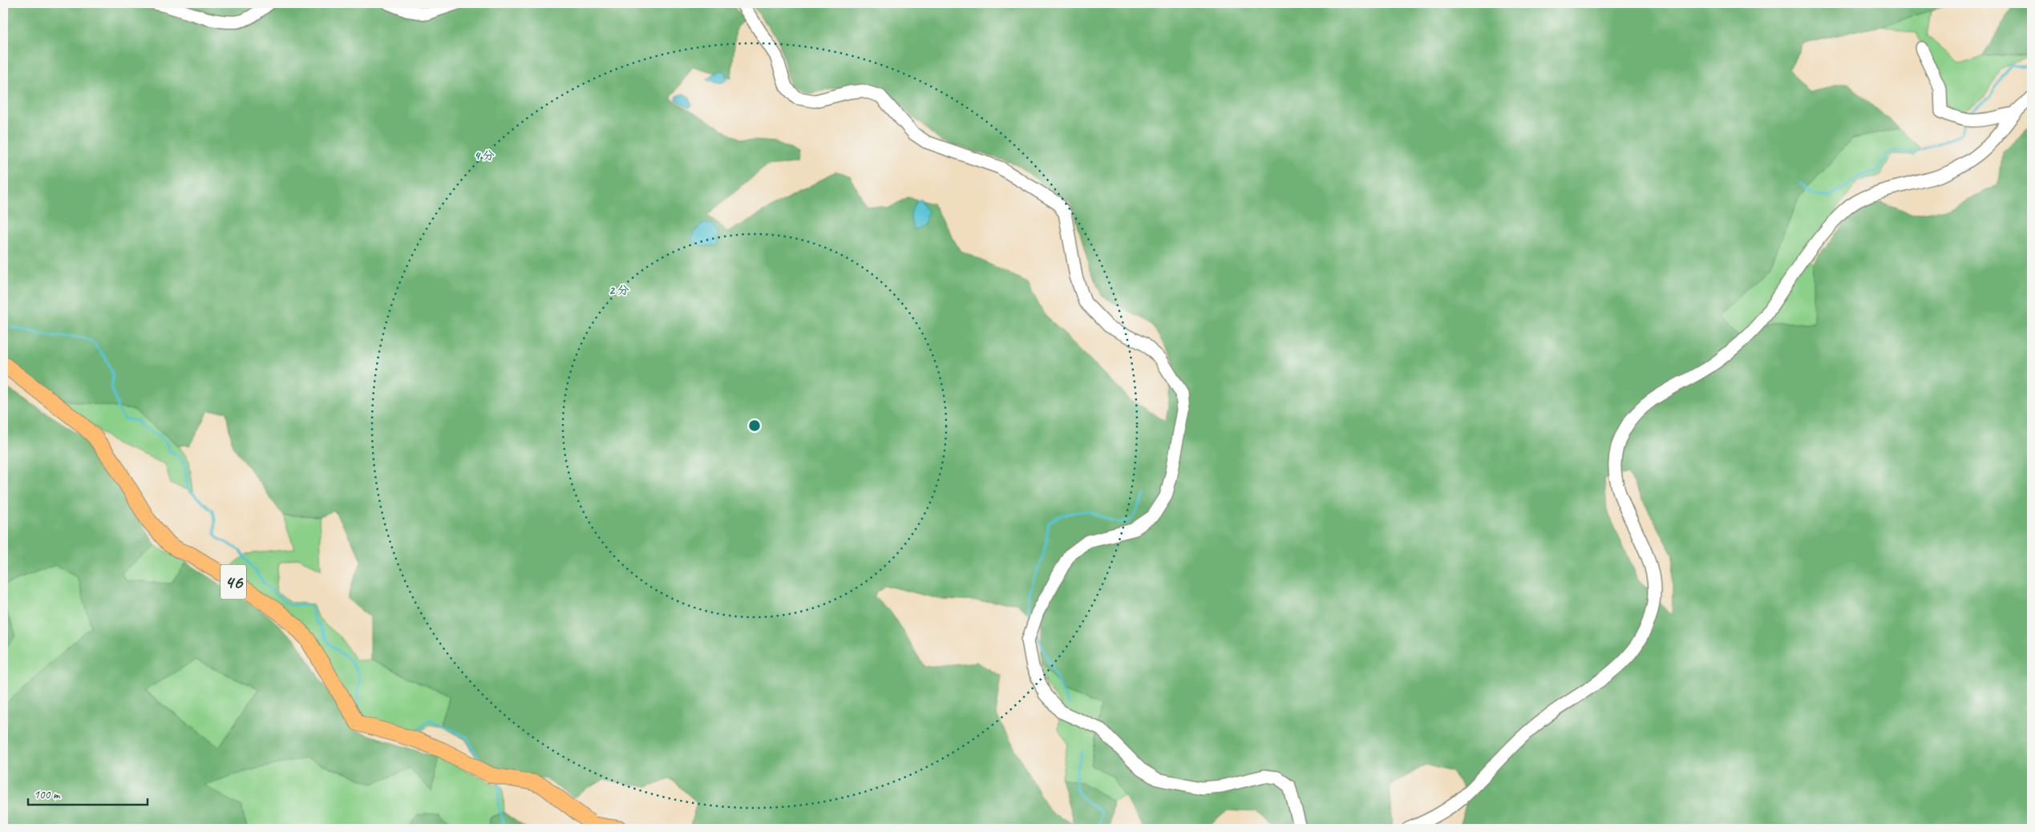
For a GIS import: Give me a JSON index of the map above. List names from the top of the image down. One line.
{"streets":{"main road":["46"]},"scale_bar":"100 m","rings":["4 分","2 分"]}
